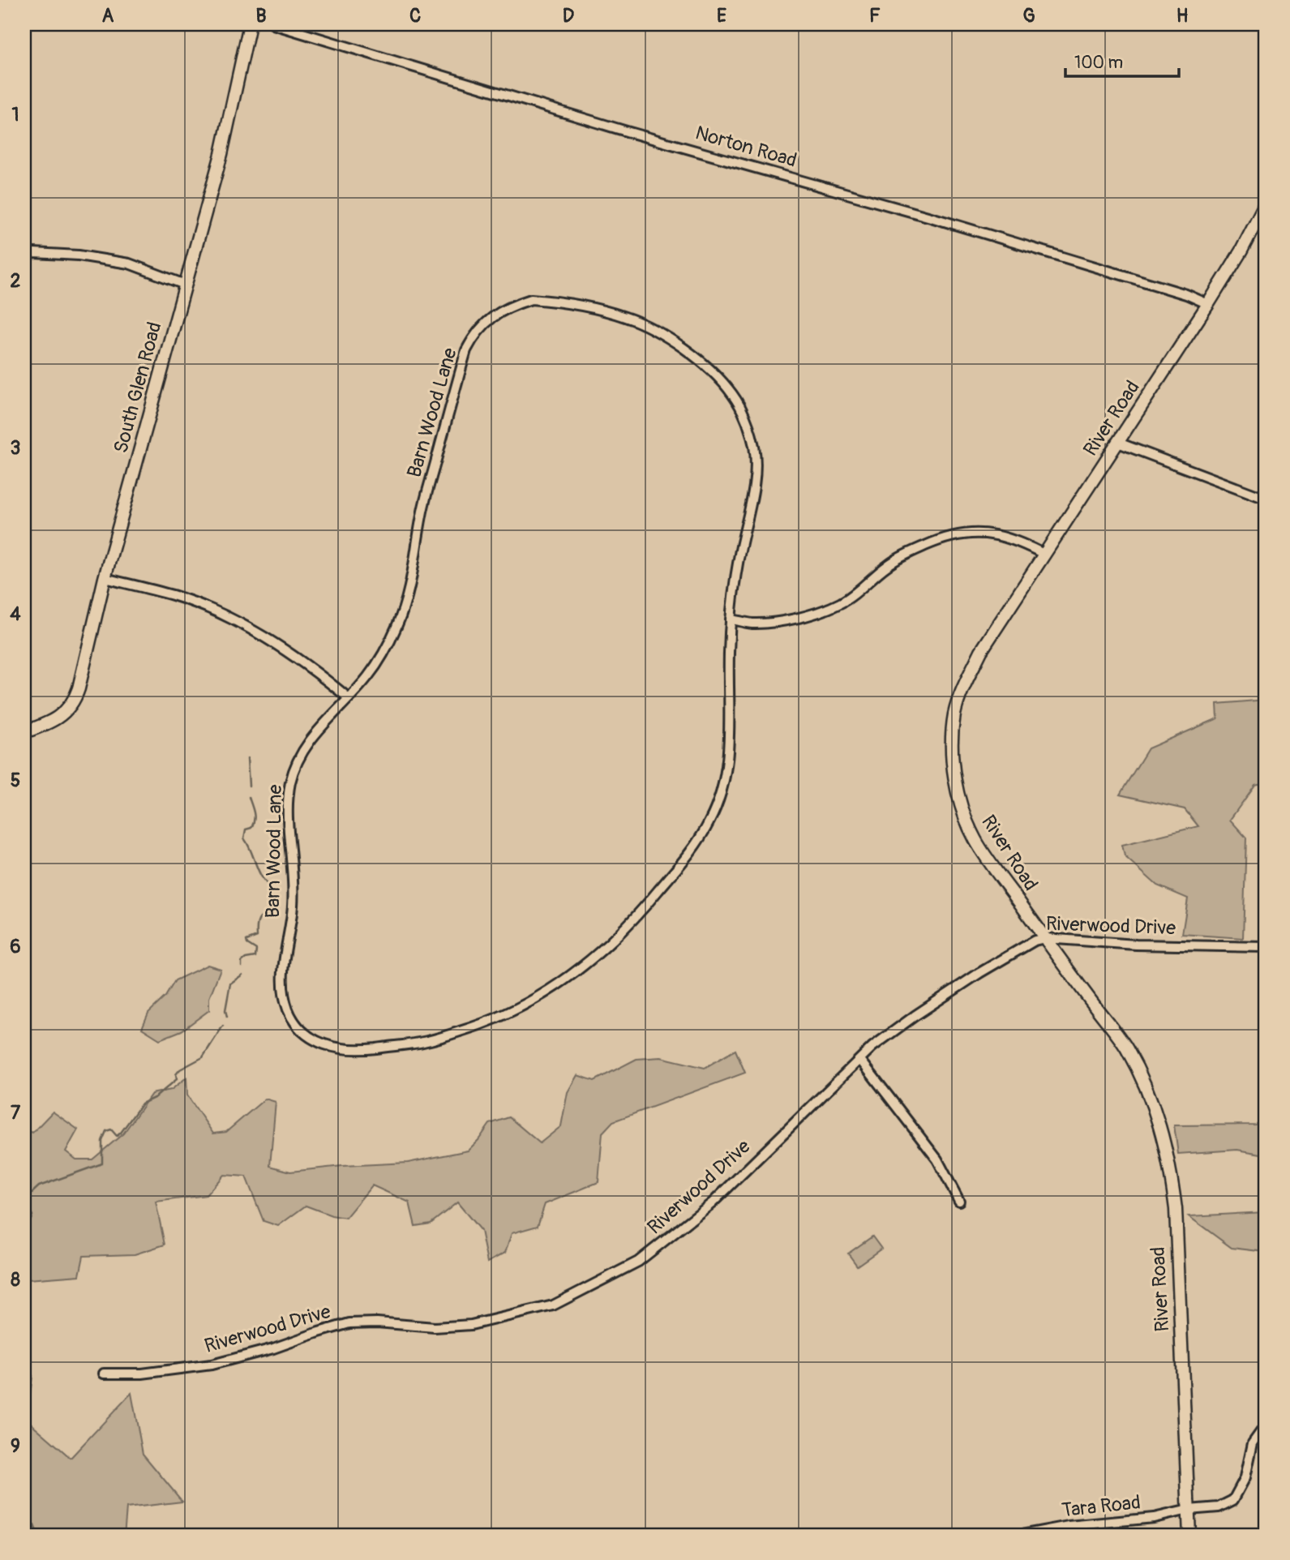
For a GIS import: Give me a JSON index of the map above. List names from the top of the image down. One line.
{"streets":{"main road":["South Glen Road","River Road"],"street":["Norton Road","Barn Wood Lane","Riverwood Drive","Tara Road"]},"crossings":[["Norton Road","River Road"],["River Road","Riverwood Drive"],["River Road","Tara Road"]],"scale_bar":"100 m","grid":{"columns":["A","B","C","D","E","F","G","H"],"rows":["1","2","3","4","5","6","7","8","9"]}}
